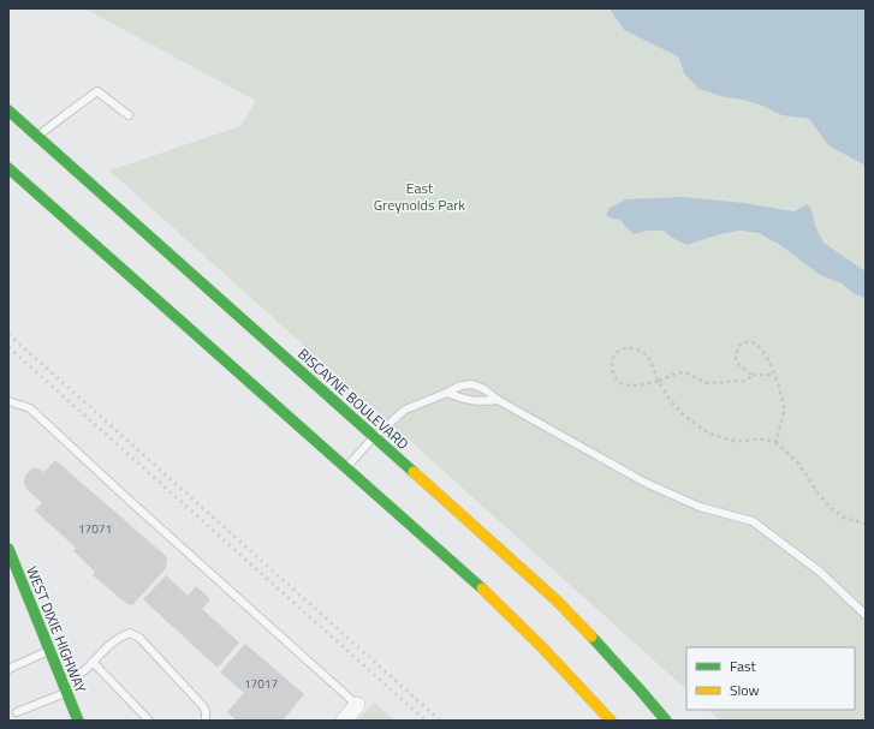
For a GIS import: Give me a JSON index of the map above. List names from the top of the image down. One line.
{"streets":{"main road":["BISCAYNE BOULEVARD","WEST DIXIE HIGHWAY"]},"parks":["East Greynolds Park"],"house_numbers":["17071","17017"],"legend":["Fast","Slow"]}
